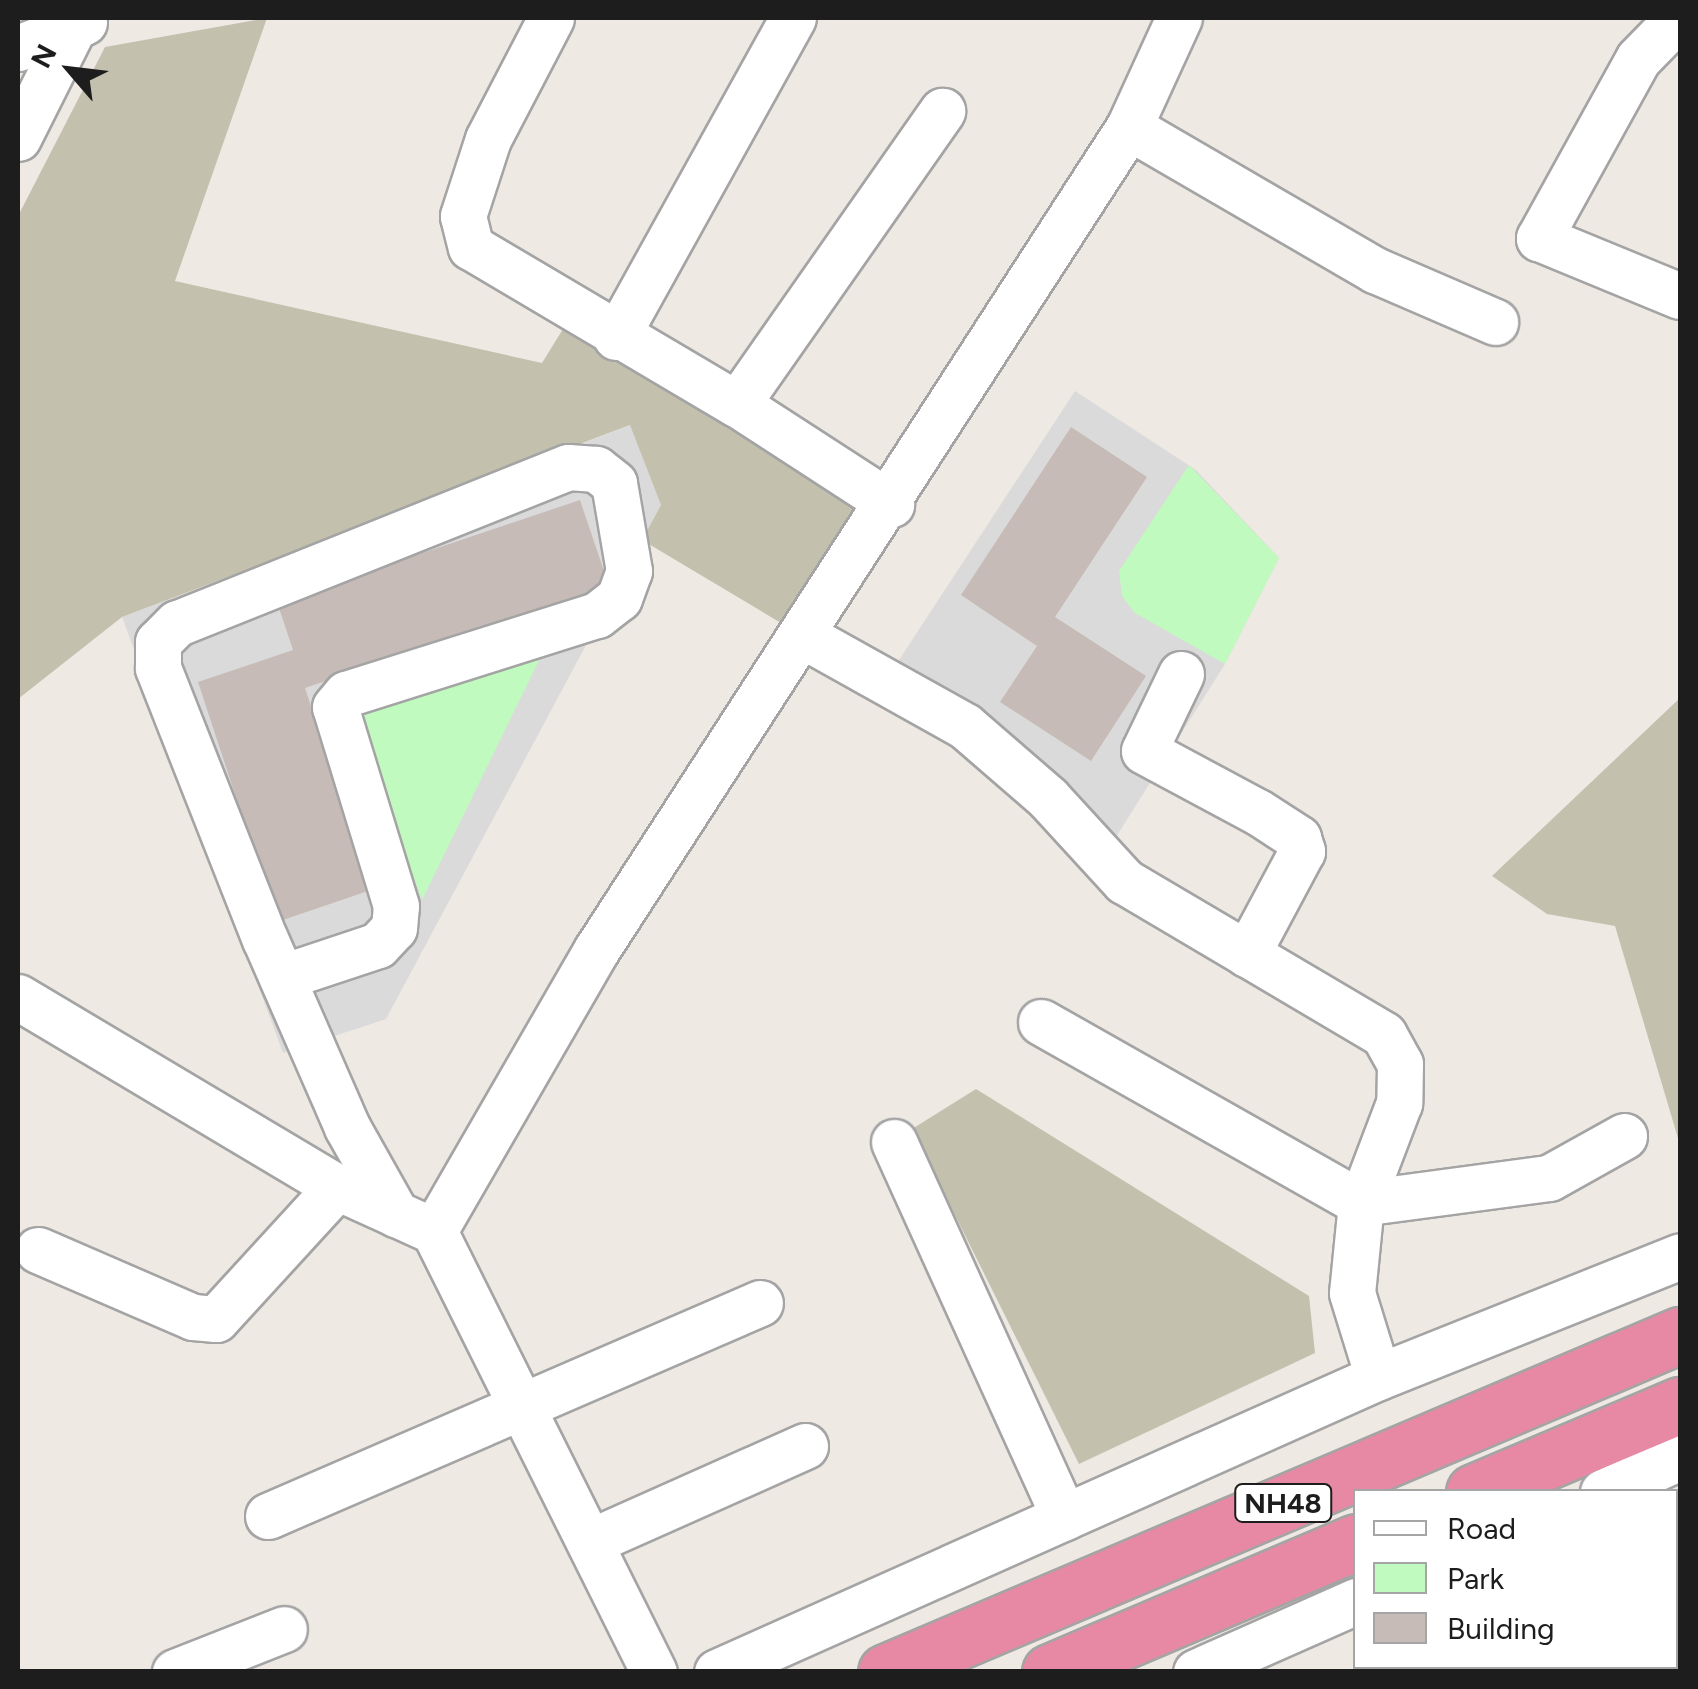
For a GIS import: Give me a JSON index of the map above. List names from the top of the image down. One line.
{"streets":{"highway":["NH48"]},"legend":["Road","Park","Building"],"north":"top left"}
